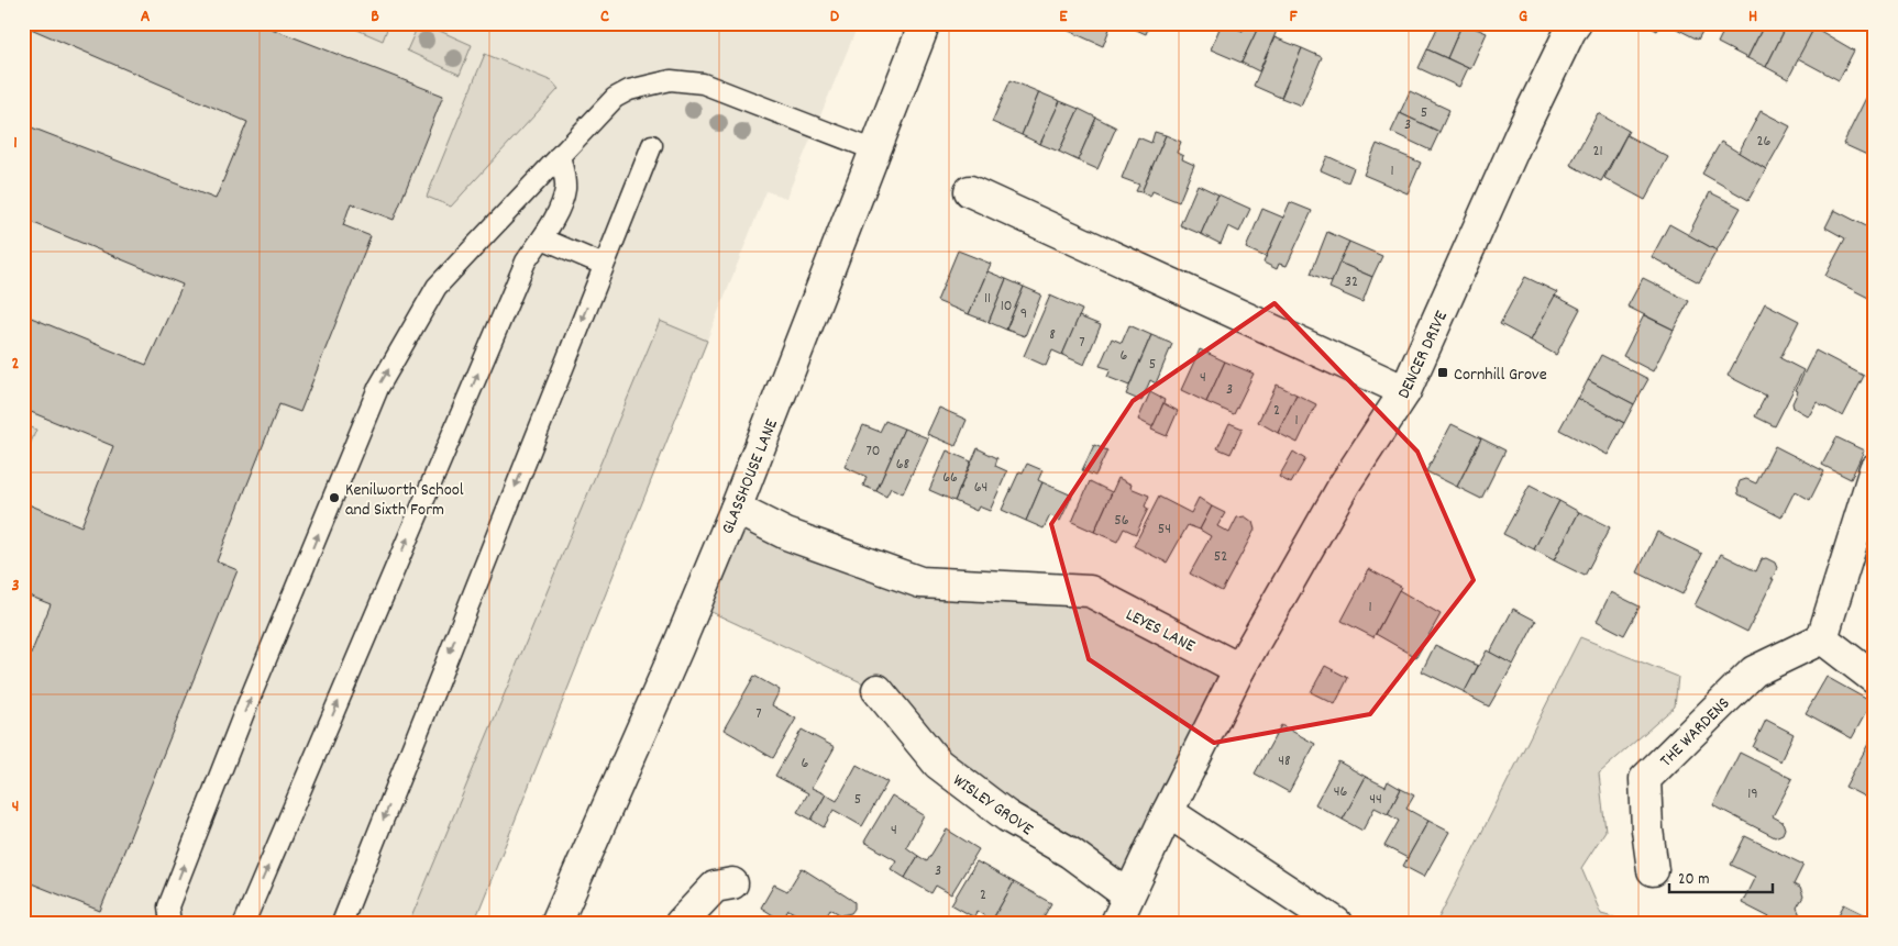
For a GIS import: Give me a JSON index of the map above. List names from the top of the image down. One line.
{"streets":{"street":["DENCER DRIVE","GLASSHOUSE LANE","LEYES LANE","THE WARDENS","WISLEY GROVE"]},"crossings":[["DENCER DRIVE","LEYES LANE"],["GLASSHOUSE LANE","LEYES LANE"]],"places":{"transit":["Cornhill Grove"],"other":["Kenilworth School and Sixth Form"]},"house_numbers":["5","3","26","21","1","32","11","10","9","8","7","6","5","4","3","2","1","70","68","66","64","56","54","52","1","7","48","6","46","19","5","44","4","3","2"],"scale_bar":"20 m","grid":{"columns":["A","B","C","D","E","F","G","H"],"rows":["1","2","3","4"]}}
